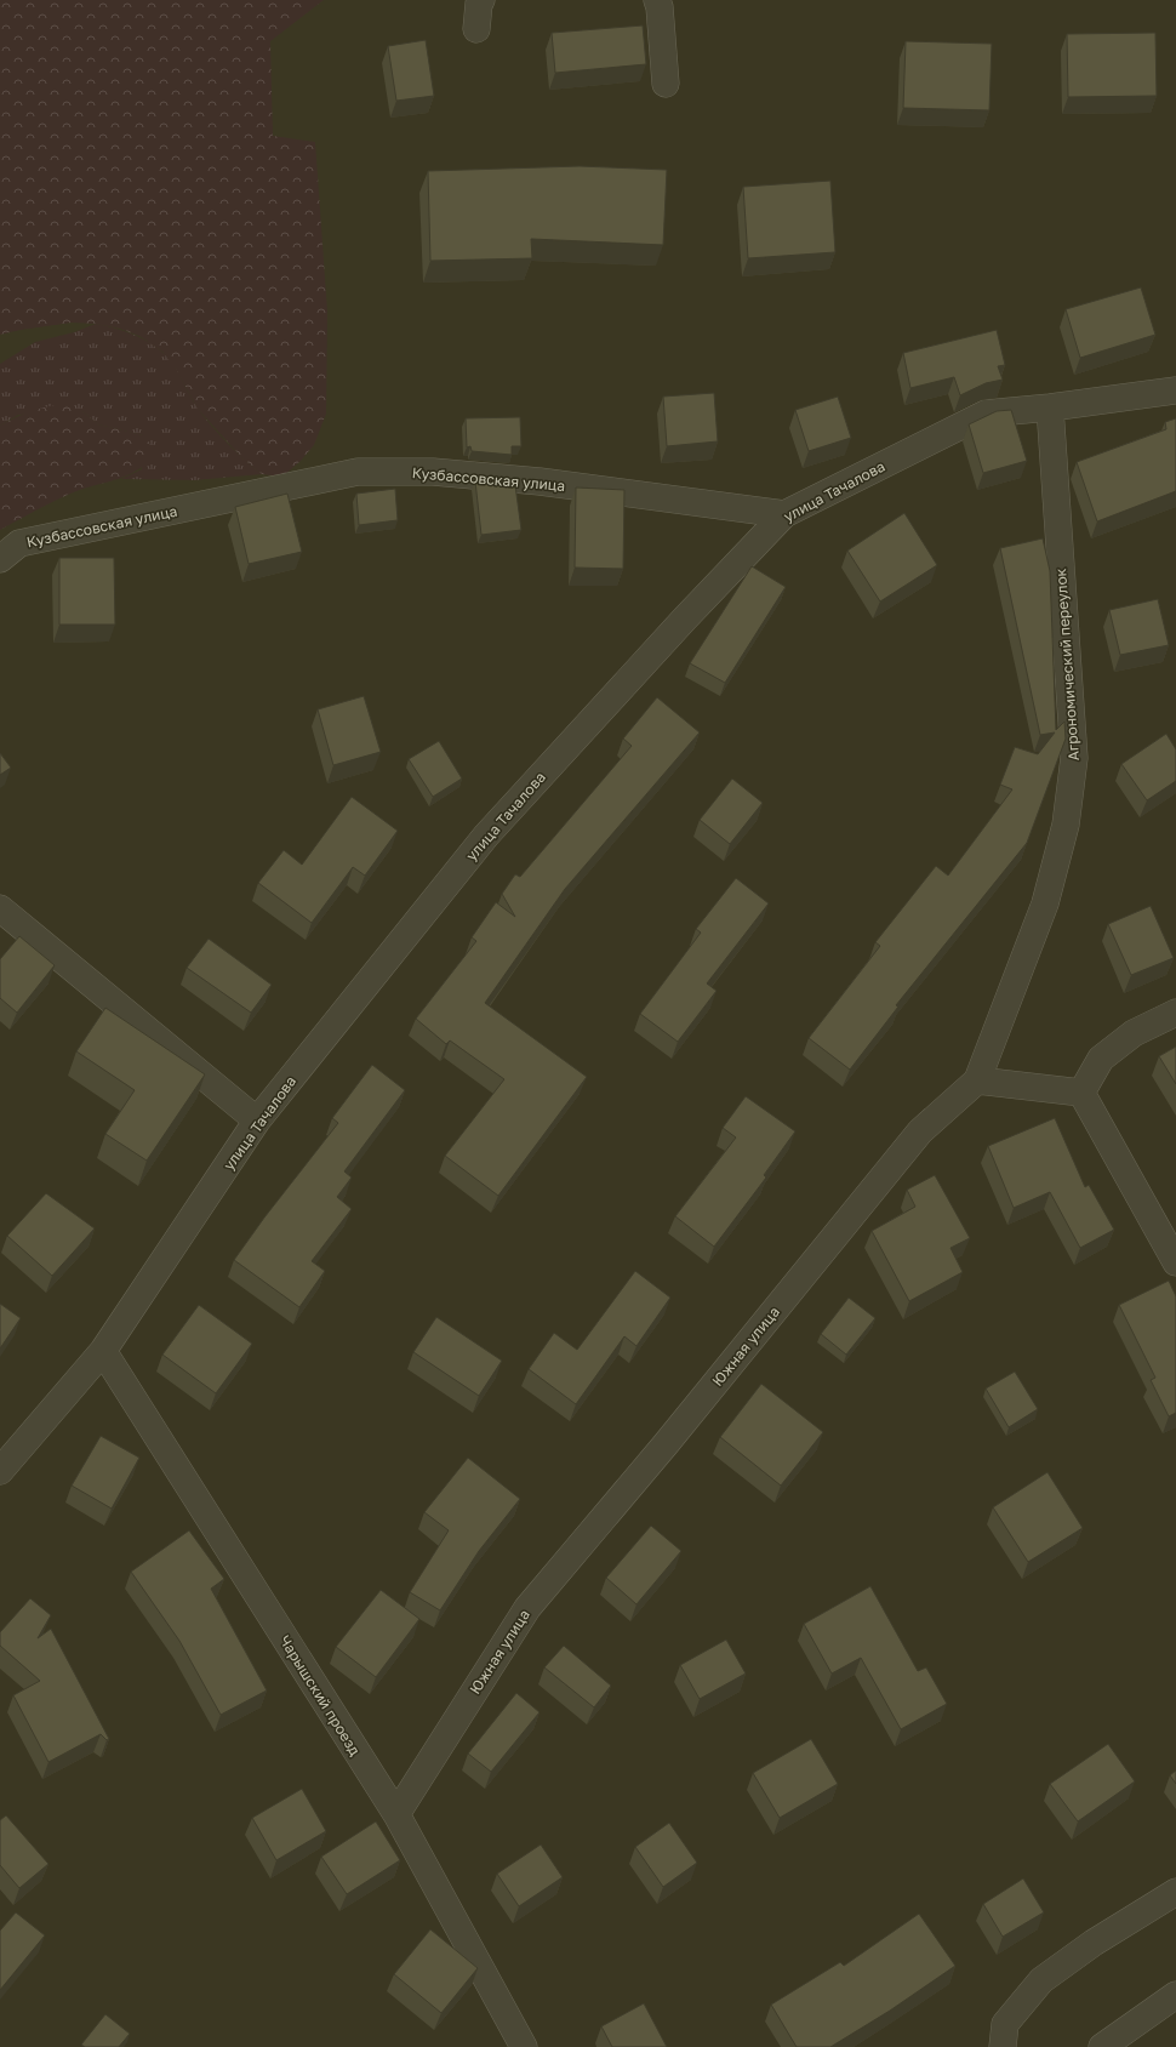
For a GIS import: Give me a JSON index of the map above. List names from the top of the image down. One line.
{"streets":{"street":["Кузбассовская улица","улица Тачалова","Агрономический переулок","Южная улица","Чарышский проезд"]},"crossings":[["Кузбассовская улица","улица Тачалова"],["улица Тачалова","Агрономический переулок"],["улица Тачалова","Чарышский проезд"],["Агрономический переулок","Южная улица"],["Южная улица","Чарышский проезд"]]}
